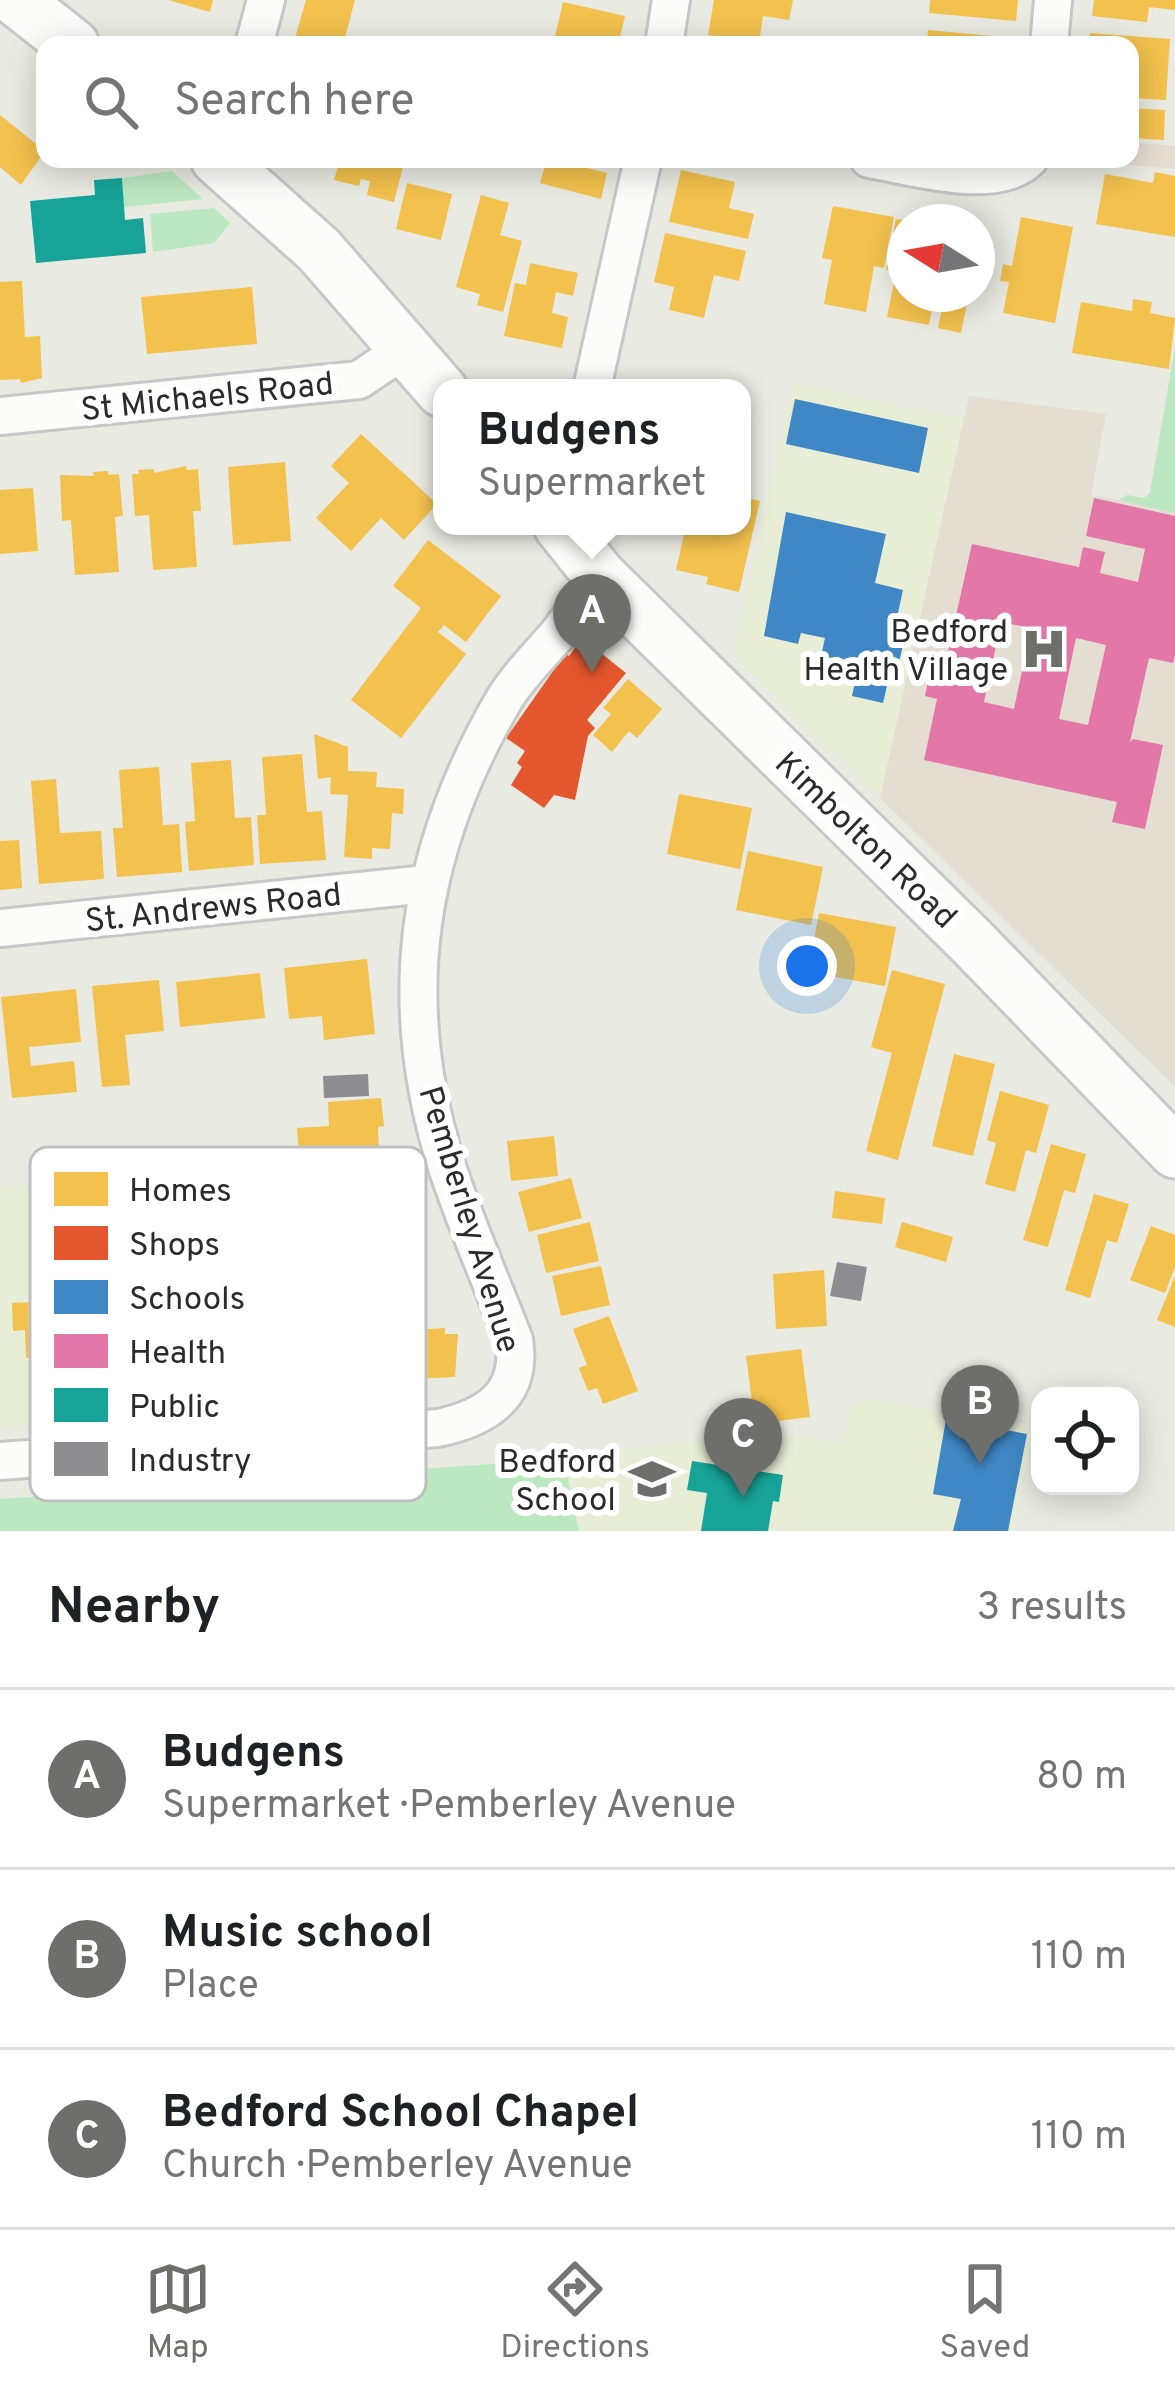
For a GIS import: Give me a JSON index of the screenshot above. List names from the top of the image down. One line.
{"streets":{"main road":["Kimbolton Road"],"street":["St Michaels Road","St. Andrews Road","Pemberley Avenue"]},"crossings":[["Kimbolton Road","Pemberley Avenue"],["St. Andrews Road","Pemberley Avenue"]],"places":{"hospital":["Bedford Health Village"],"school or university":["Bedford School"]},"legend":["Homes","Shops","Schools","Health","Public","Industry"],"north":"left","page":{"search":"Search here","popup":["Budgens","Supermarket"],"pins":["A","B","C"],"heading":["Nearby","3 results"],"list":[{"mark":"A","name":"Budgens","note":"Supermarket · Pemberley Avenue","value":"80 m"},{"mark":"B","name":"Music school","note":"Place","value":"110 m"},{"mark":"C","name":"Bedford School Chapel","note":"Church · Pemberley Avenue","value":"110 m"}],"nav":["Map","Directions","Saved"]}}
